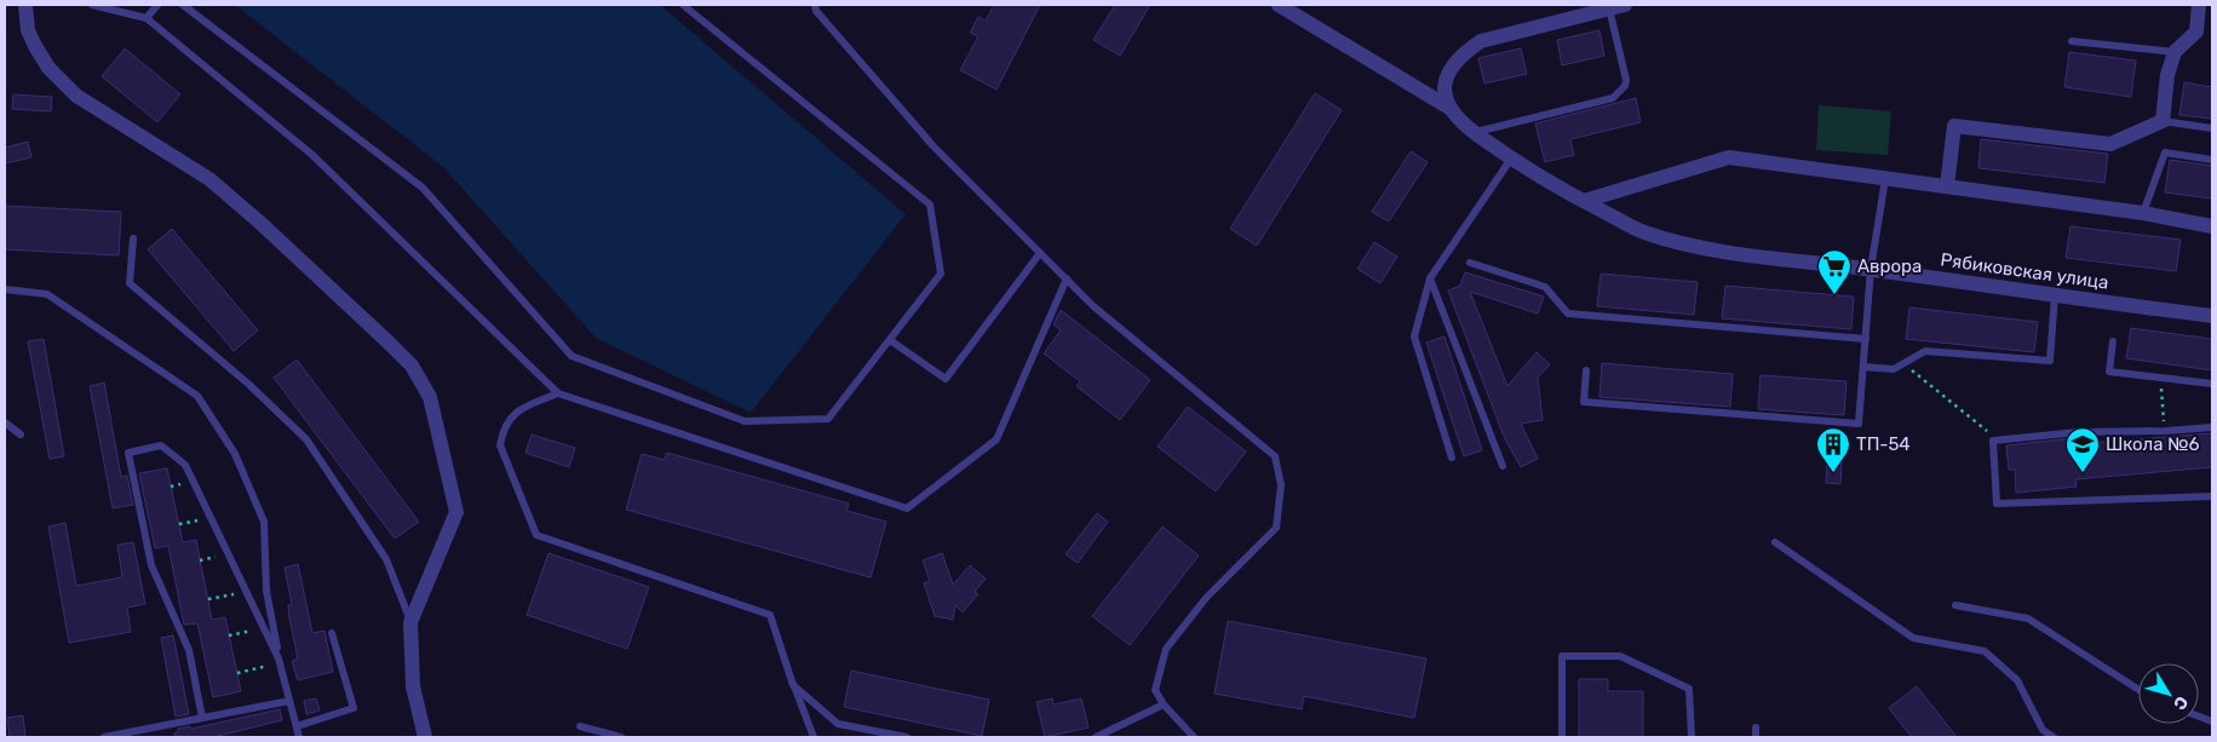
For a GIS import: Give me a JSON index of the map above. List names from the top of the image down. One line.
{"streets":{"street":["Рябиковская улица"]},"places":{"supermarket":["Аврора"],"building":["ТП-54"],"school or university":["Школа №6"]},"north":"bottom right"}
